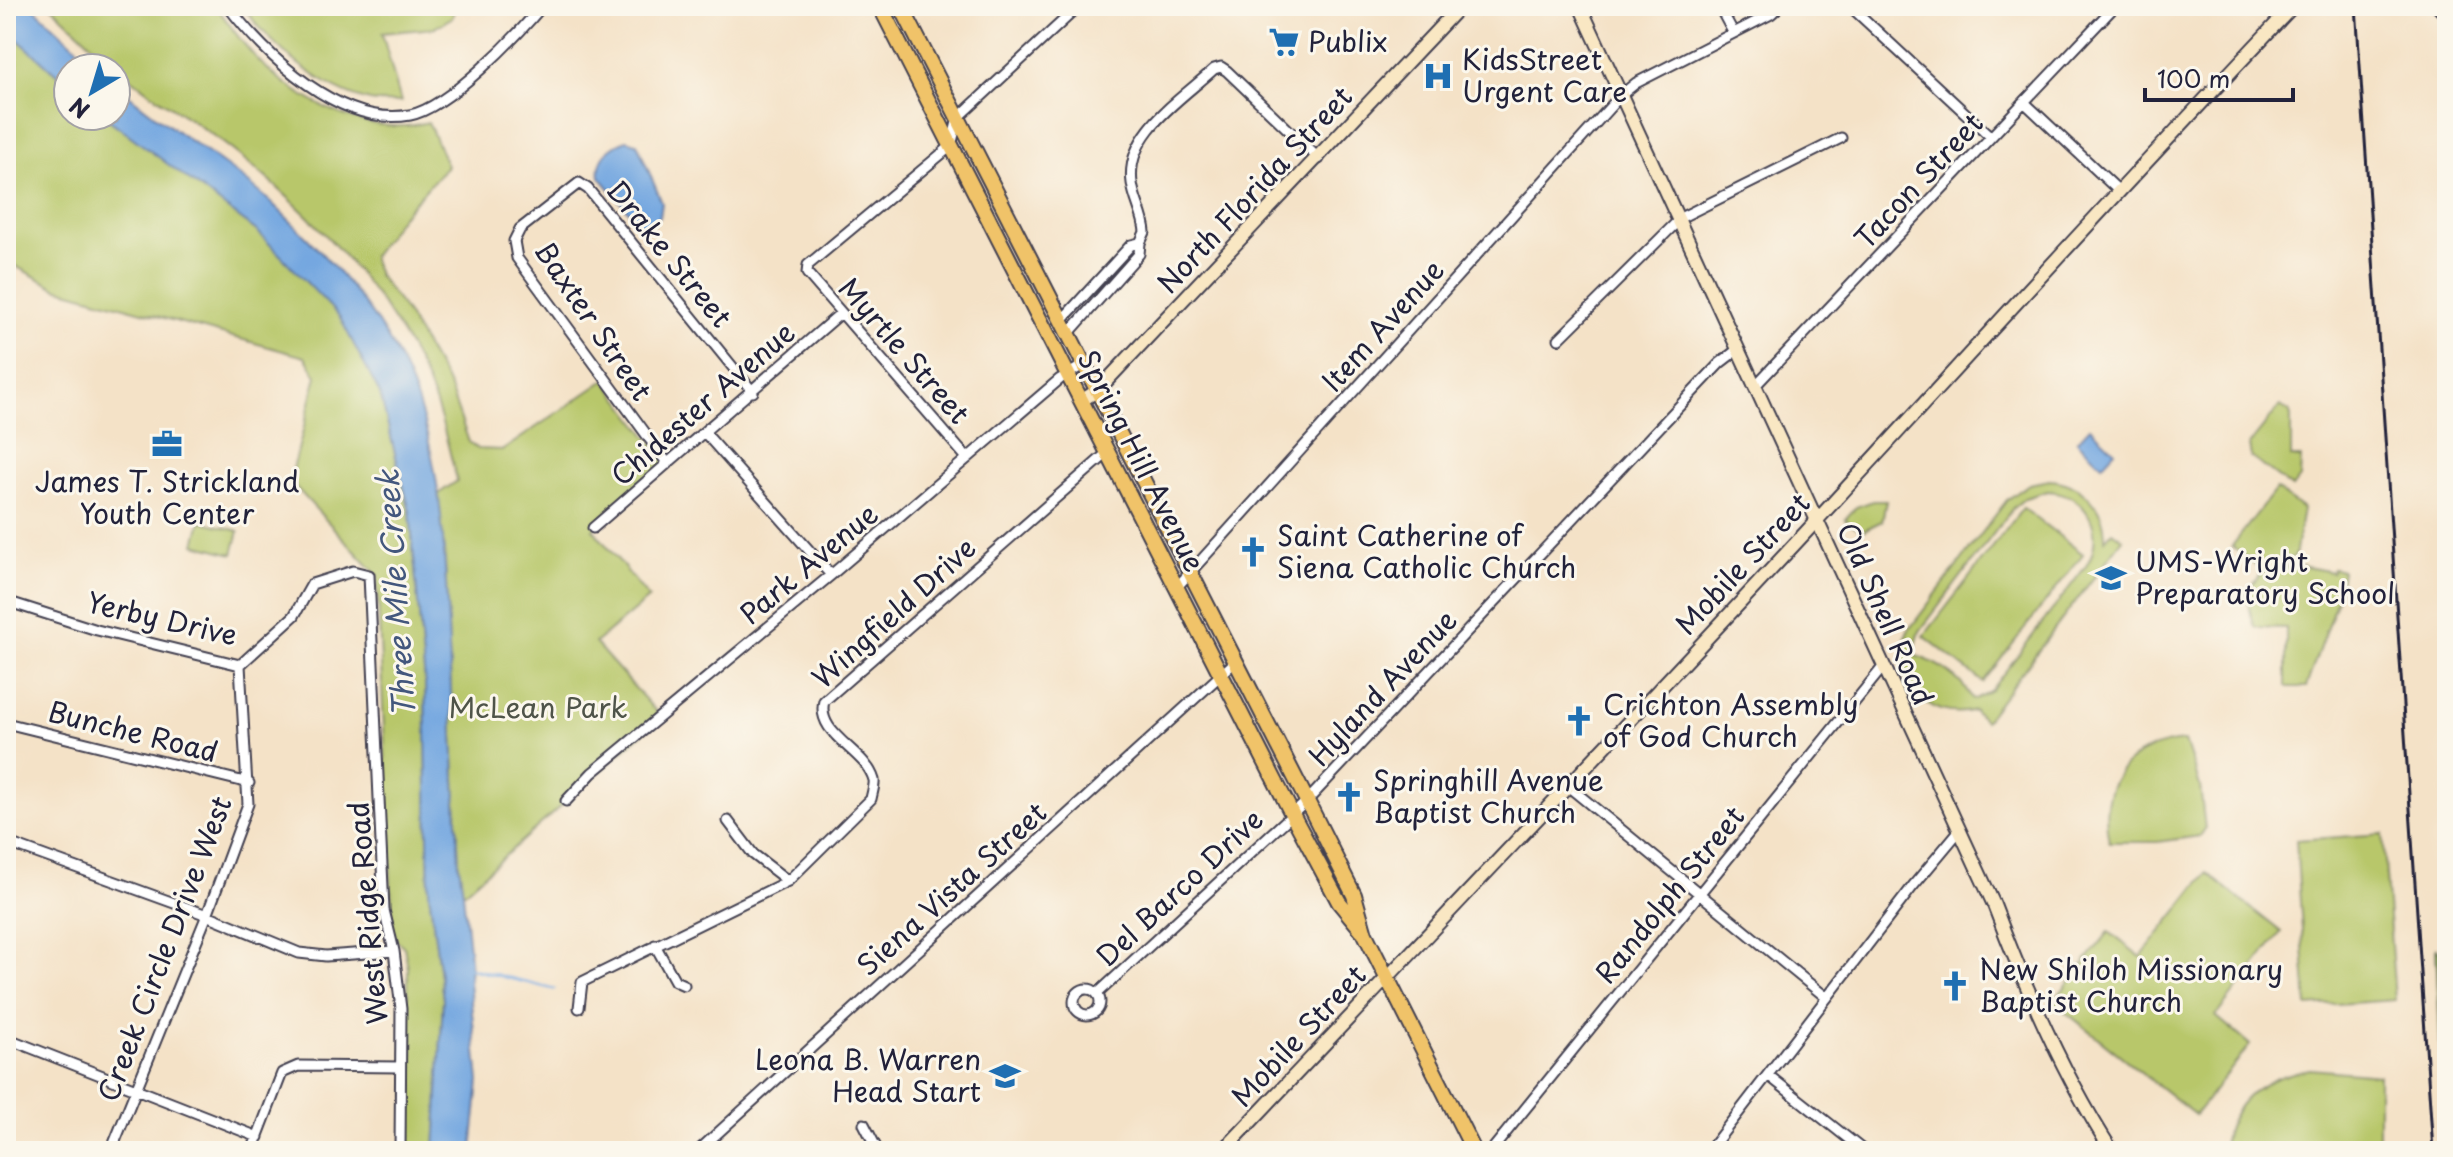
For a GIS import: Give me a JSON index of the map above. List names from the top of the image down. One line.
{"streets":{"main road":["Spring Hill Avenue"],"street":["Tacon Street","North Florida Street","Drake Street","Baxter Street","Item Avenue","Myrtle Street","Chidester Avenue","Park Avenue","Mobile Street","Wingfield Drive","Old Shell Road","Yerby Drive","Hyland Avenue","Bunche Road","Del Barco Drive","Siena Vista Street","Randolph Street","West Ridge Road","Creek Circle Drive West"]},"crossings":[["Tacon Street","Old Shell Road"],["North Florida Street","Spring Hill Avenue"],["Drake Street","Baxter Street"],["Drake Street","Chidester Avenue"],["Baxter Street","Chidester Avenue"],["Item Avenue","Spring Hill Avenue"],["Item Avenue","Old Shell Road"],["Myrtle Street","Chidester Avenue"],["Myrtle Street","Spring Hill Avenue"],["Myrtle Street","Park Avenue"],["Spring Hill Avenue","Park Avenue"],["Spring Hill Avenue","Mobile Street"],["Spring Hill Avenue","Wingfield Drive"],["Spring Hill Avenue","Hyland Avenue"],["Spring Hill Avenue","Del Barco Drive"],["Spring Hill Avenue","Siena Vista Street"],["Mobile Street","Old Shell Road"],["Old Shell Road","Hyland Avenue"],["Old Shell Road","Randolph Street"],["Yerby Drive","West Ridge Road"],["Yerby Drive","Creek Circle Drive West"],["Hyland Avenue","Del Barco Drive"],["Bunche Road","Creek Circle Drive West"]],"water":["Three Mile Creek"],"parks":["McLean Park"],"places":{"supermarket":["Publix"],"hospital":["KidsStreet Urgent Care"],"office":["James T. Strickland Youth Center"],"church":["Saint Catherine of Siena Catholic Church","Crichton Assembly of God Church","Springhill Avenue Baptist Church","New Shiloh Missionary Baptist Church"],"school or university":["UMS-Wright Preparatory School","Leona B. Warren Head Start"]},"scale_bar":"100 m","north":"bottom left"}
